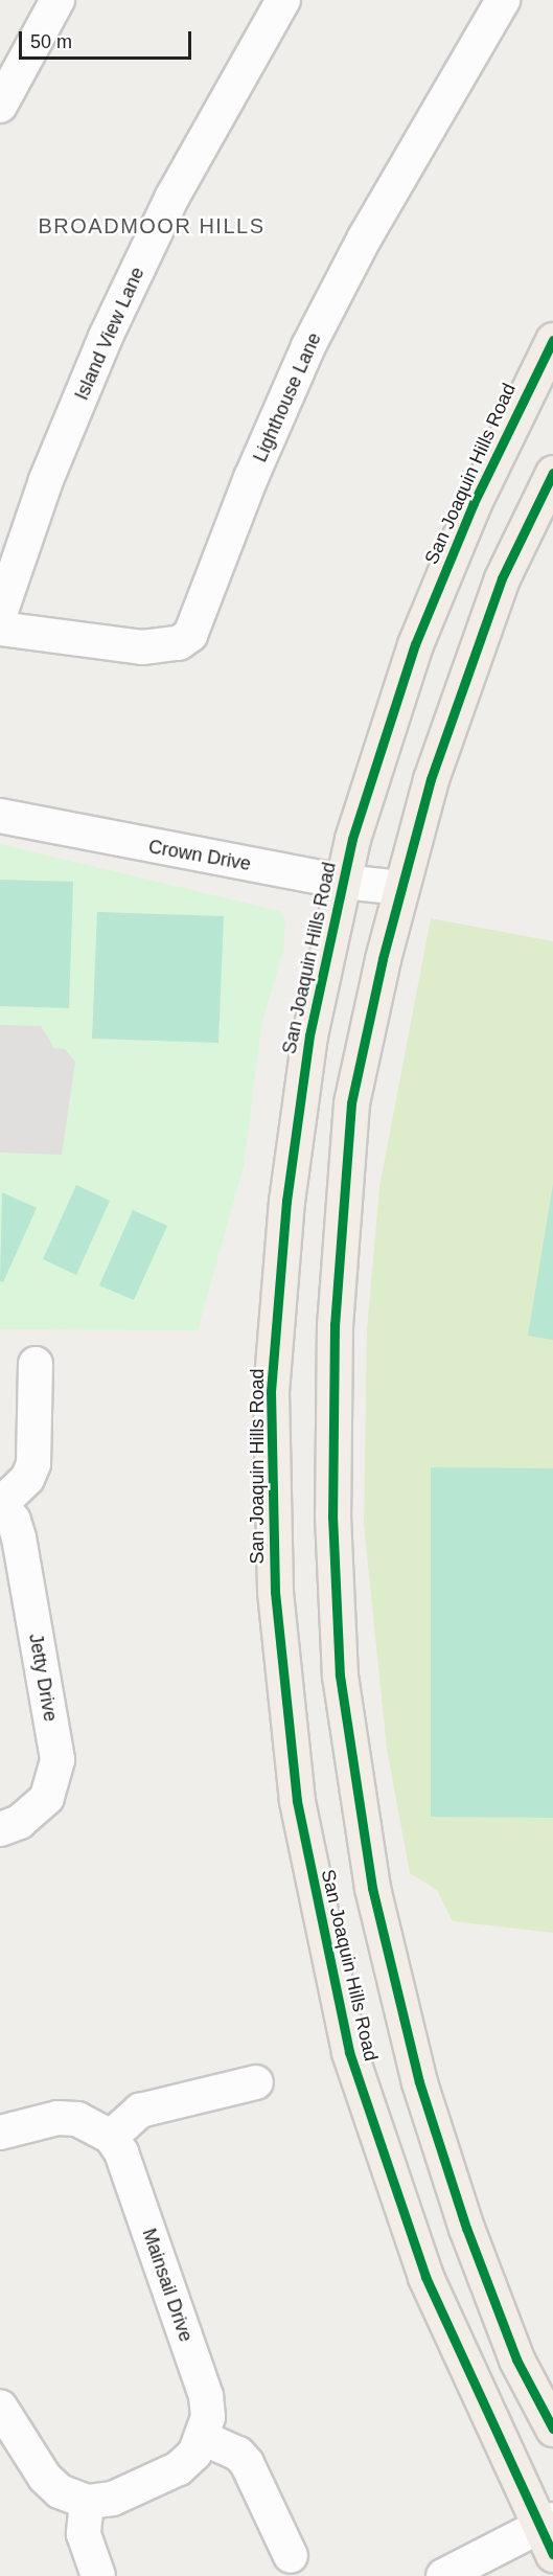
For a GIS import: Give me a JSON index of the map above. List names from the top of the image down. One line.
{"streets":{"main road":["San Joaquin Hills Road"],"street":["Island View Lane","Lighthouse Lane","Crown Drive","Jetty Drive","Mainsail Drive"]},"crossings":[["San Joaquin Hills Road","Crown Drive"]],"districts":["BROADMOOR HILLS"],"scale_bar":"50 m"}
